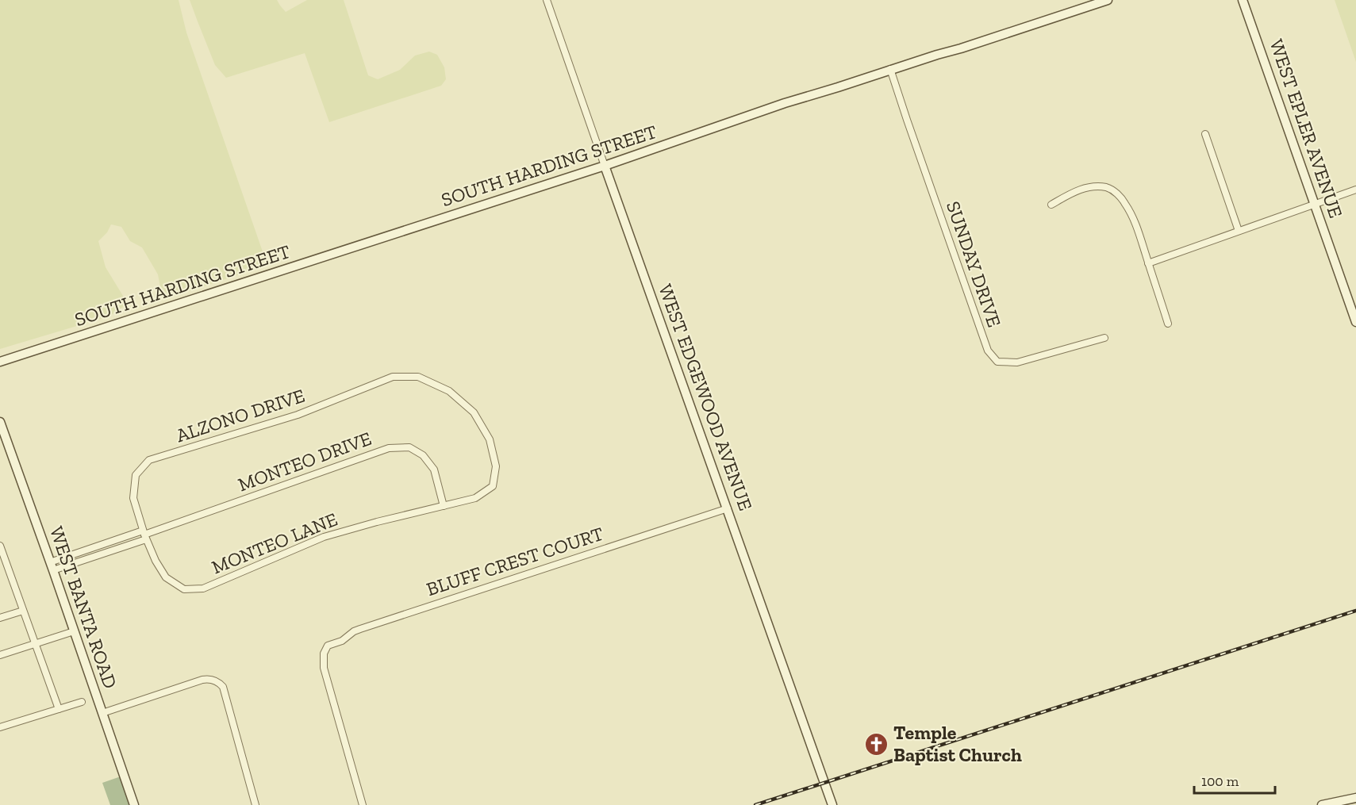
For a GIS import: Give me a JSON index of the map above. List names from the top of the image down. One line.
{"streets":{"street":["WEST EPLER AVENUE","SOUTH HARDING STREET","SUNDAY DRIVE","WEST EDGEWOOD AVENUE","ALZONO DRIVE","MONTEO DRIVE","MONTEO LANE","BLUFF CREST COURT","WEST BANTA ROAD"]},"crossings":[["SOUTH HARDING STREET","SUNDAY DRIVE"],["SOUTH HARDING STREET","WEST EDGEWOOD AVENUE"],["WEST EDGEWOOD AVENUE","BLUFF CREST COURT"],["ALZONO DRIVE","MONTEO DRIVE"],["ALZONO DRIVE","MONTEO LANE"],["MONTEO DRIVE","MONTEO LANE"],["MONTEO DRIVE","WEST BANTA ROAD"]],"places":{"church":["Temple Baptist Church"]},"scale_bar":"100 m"}
